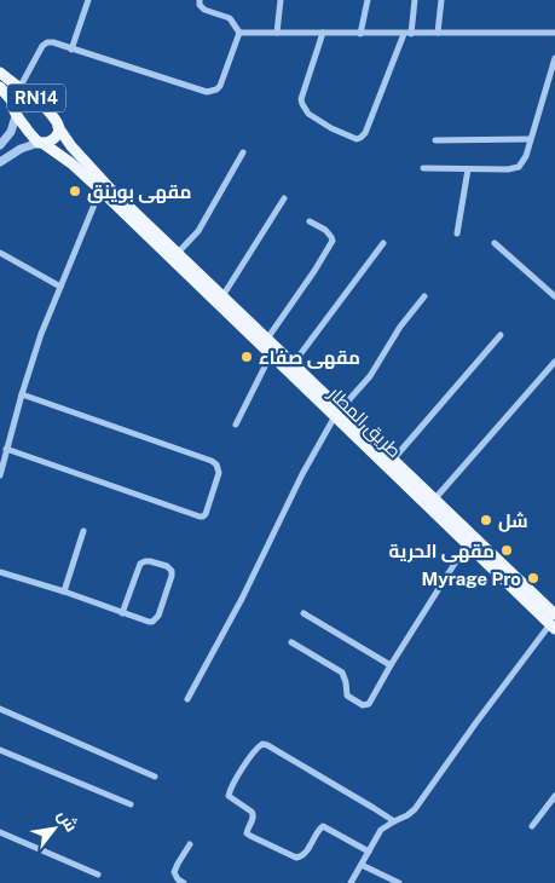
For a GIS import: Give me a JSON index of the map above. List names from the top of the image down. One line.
{"streets":{"main road":["RN14","طريق المطار"]},"crossings":[["RN14","طريق المطار"]],"places":["مقهى بوينق","مقهى صفاء","شل","مقهى الحرية","Myrage Pro"],"north":"top right"}
